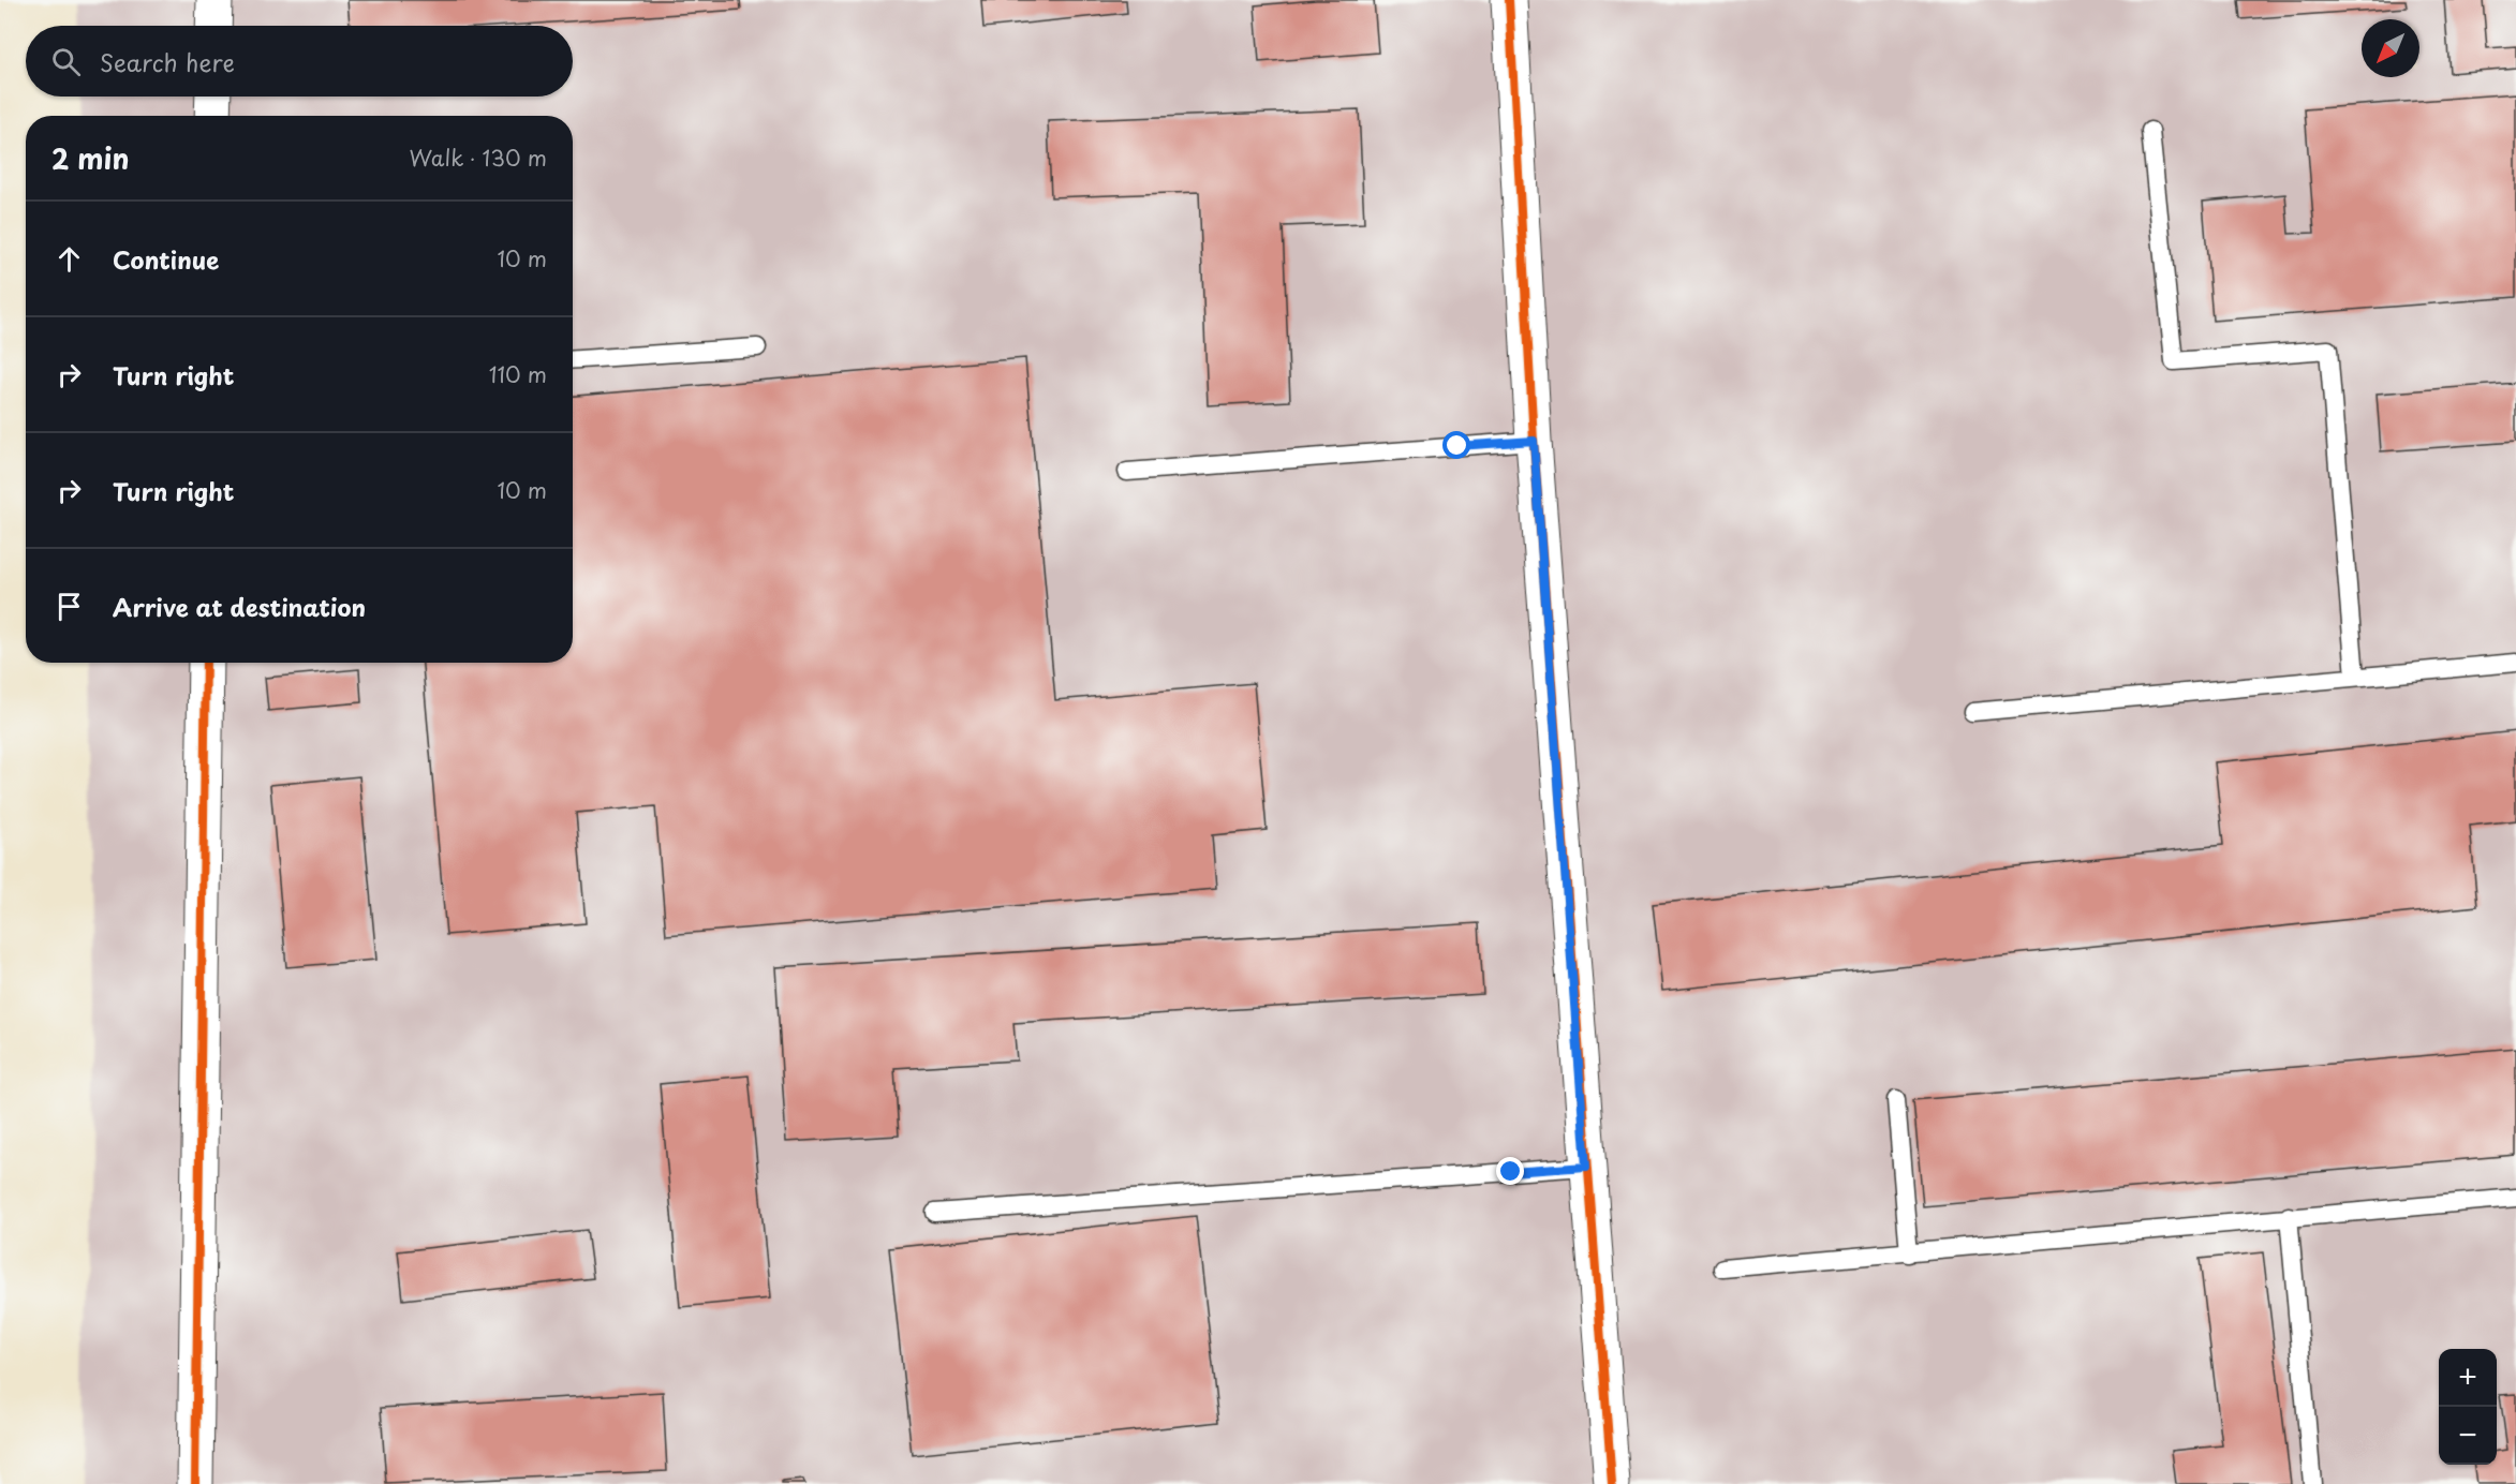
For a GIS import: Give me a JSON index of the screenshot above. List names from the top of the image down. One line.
{"north":"bottom left","page":{"search":"Search here","heading":["2 min","Walk · 130 m"],"list":[["Continue","10 m"],["Turn right","110 m"],["Turn right","10 m"],"Arrive at destination"],"map_buttons":["+","−"]}}
